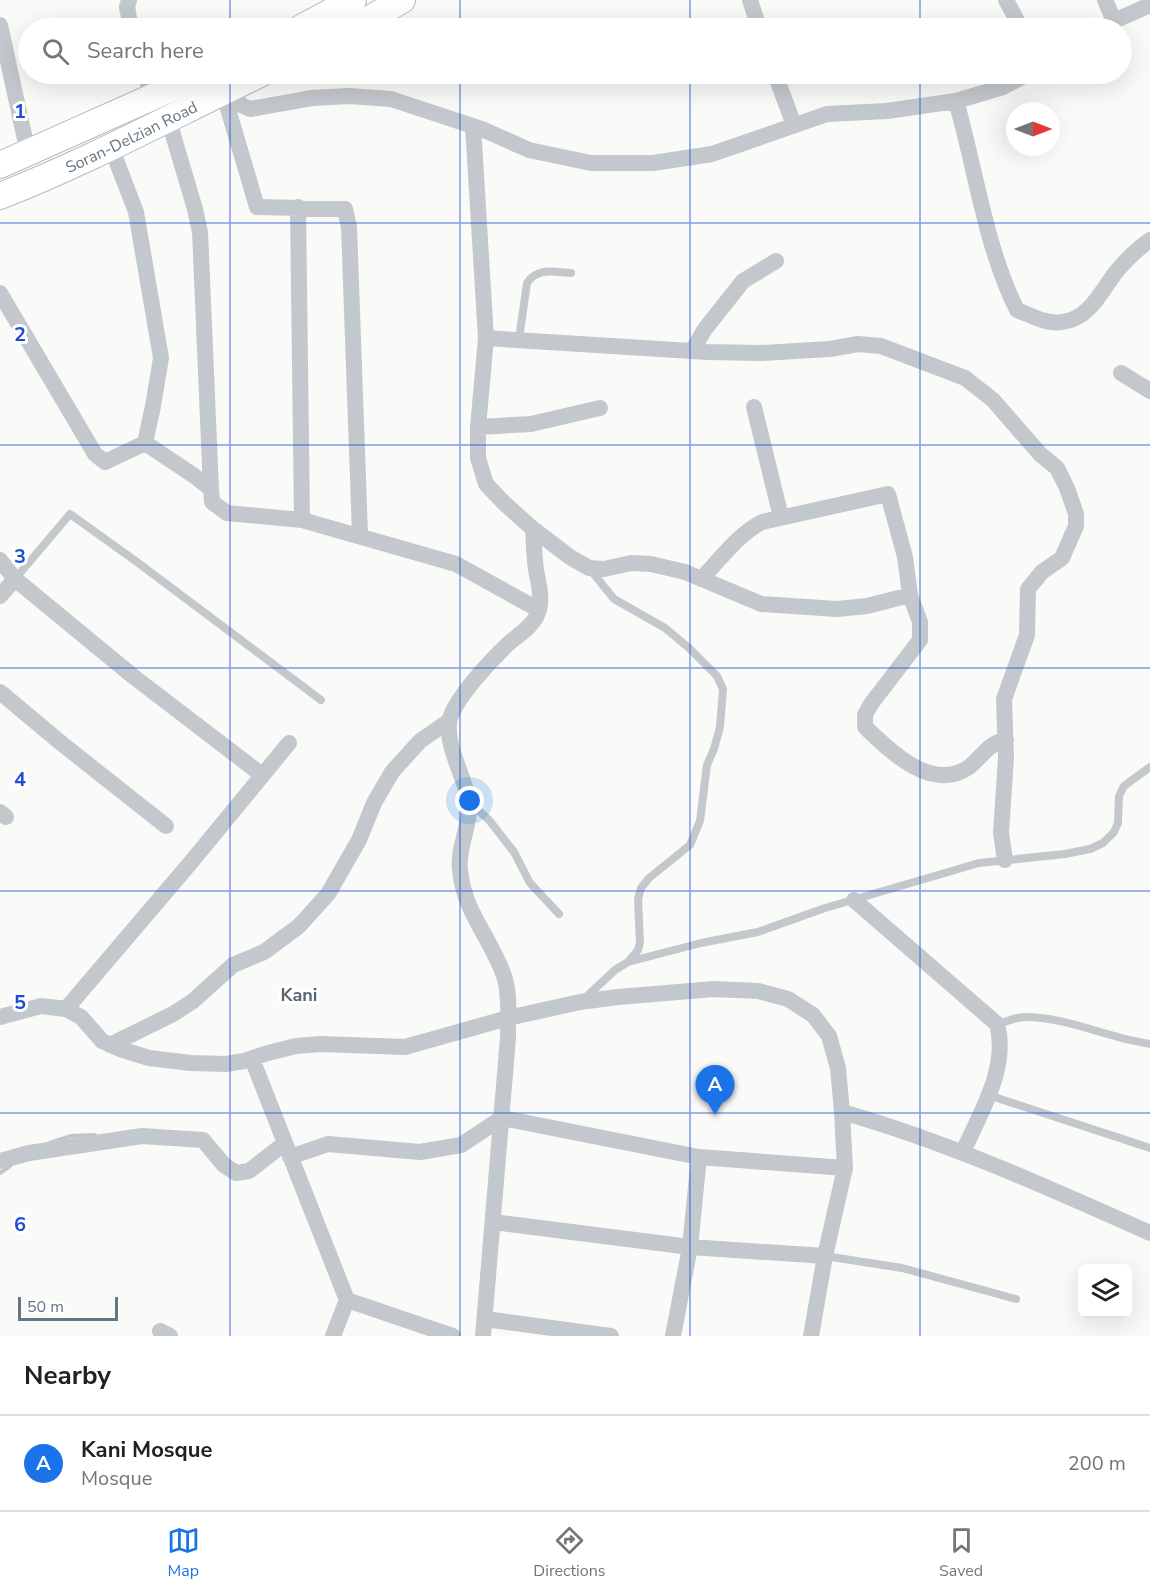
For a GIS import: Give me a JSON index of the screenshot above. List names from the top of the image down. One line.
{"streets":{"main road":["Soran-Delzian Road"]},"districts":["Kani"],"scale_bar":"50 m","north":"right","page":{"search":"Search here","pins":"A","scale":"50 m","heading":"Nearby","list":[{"mark":"A","name":"Kani Mosque","note":"Mosque","value":"200 m"}],"nav":["Map","Directions","Saved"]},"grid":{"rows":["1","2","3","4","5","6"]}}
